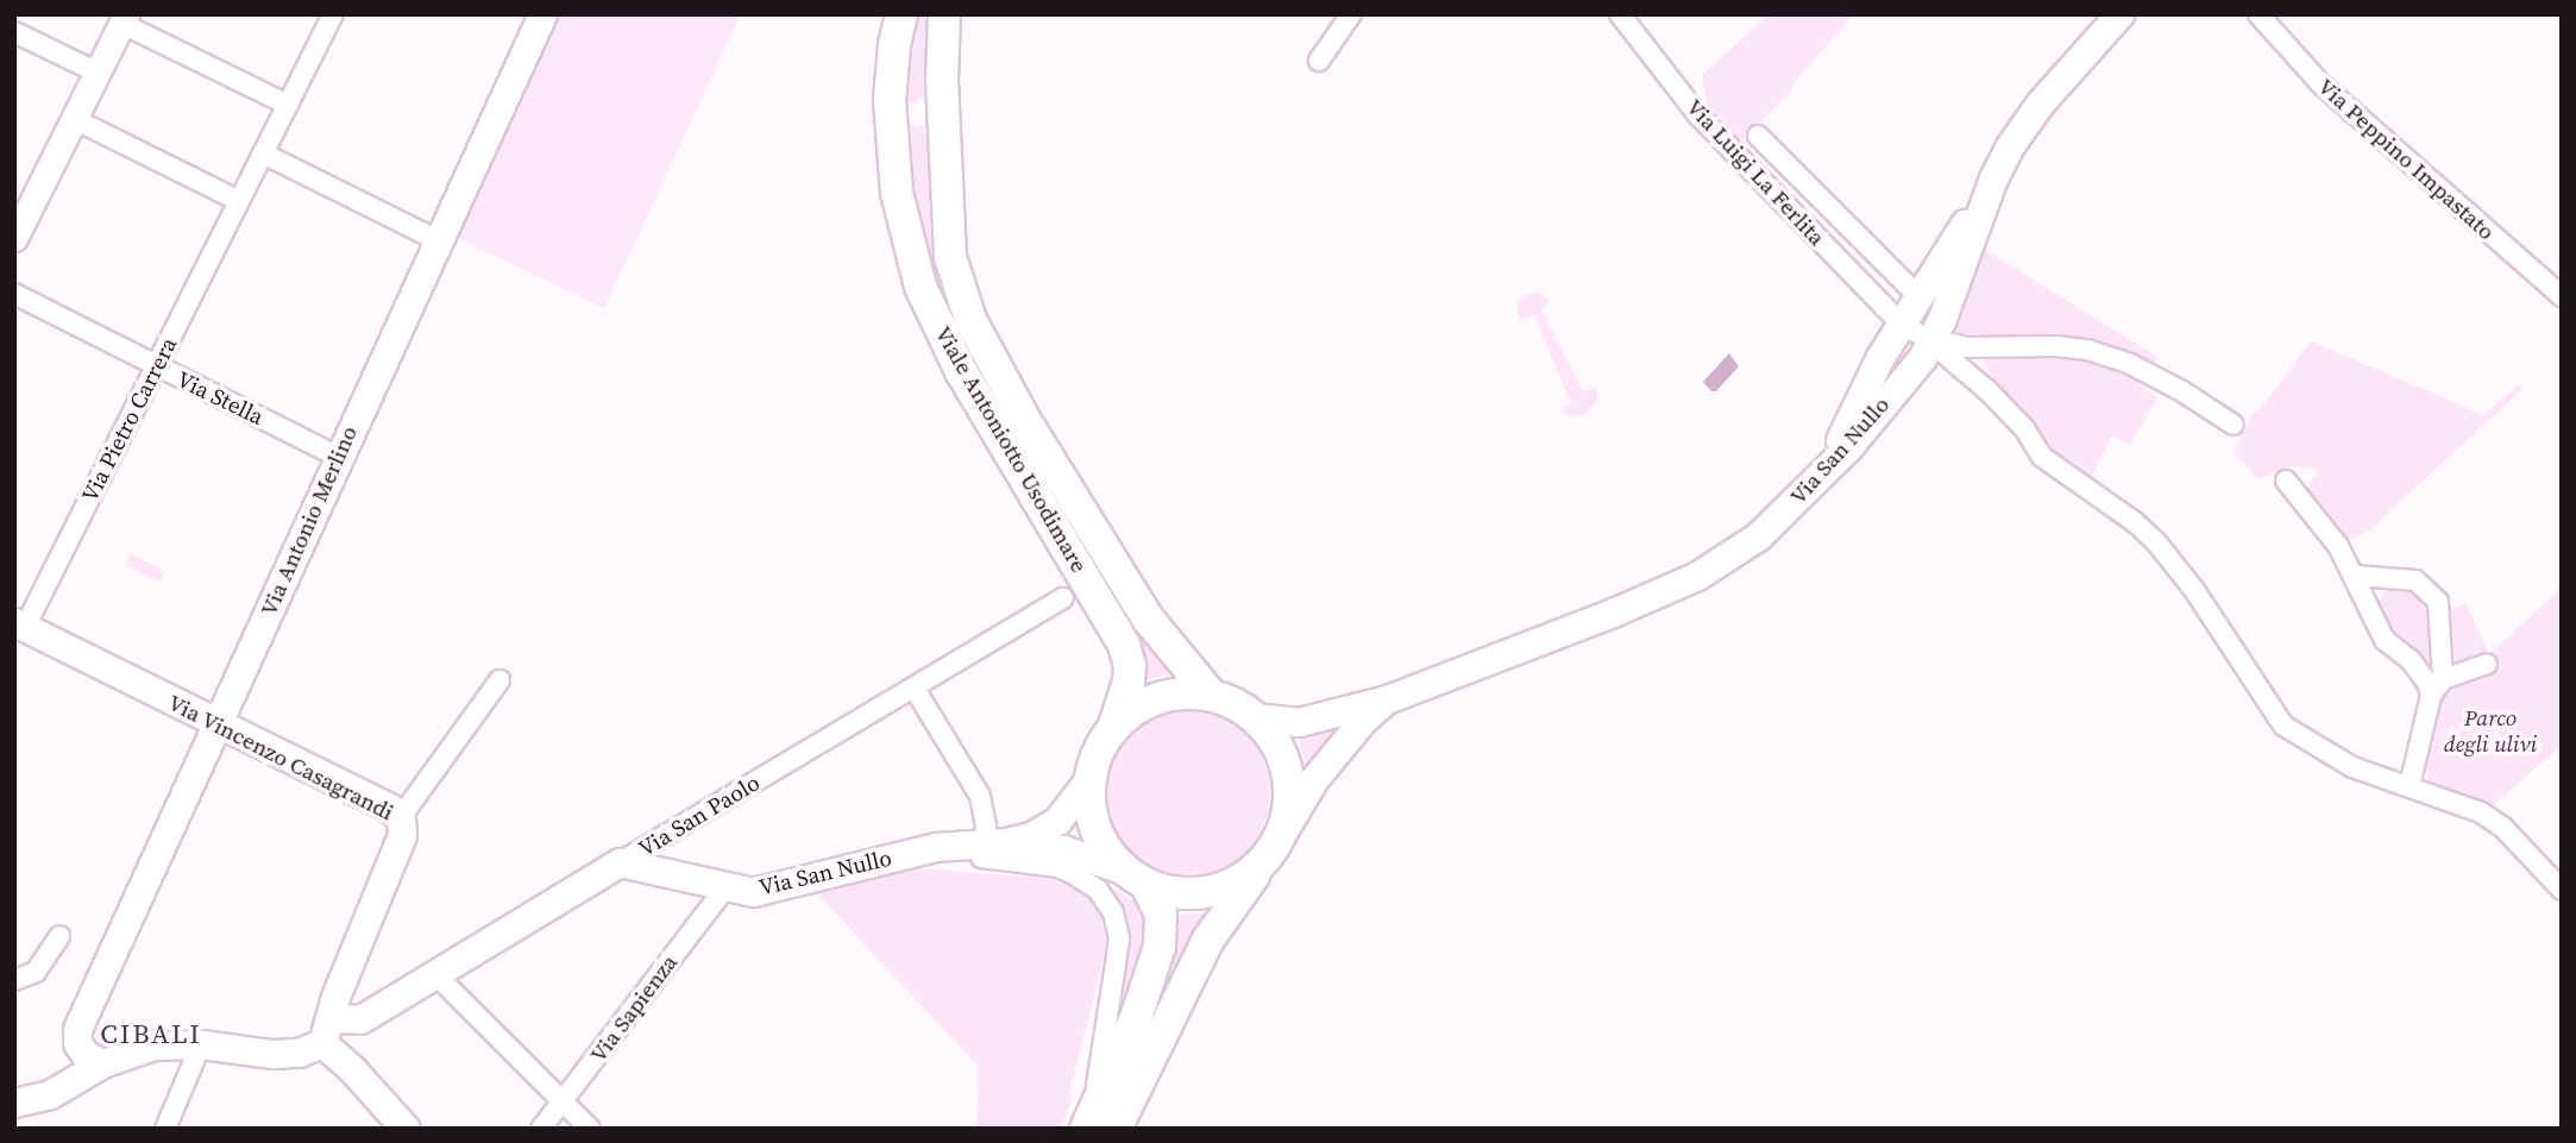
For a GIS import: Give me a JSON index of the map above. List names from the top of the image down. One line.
{"streets":{"main road":["Viale Antoniotto Usodimare","Via San Nullo","Via Antonio Merlino","Via Vincenzo Casagrandi","Via San Paolo"],"street":["Via Peppino Impastato","Via Luigi La Ferlita","Via Stella","Via Pietro Carrera","Via Sapienza"]},"crossings":[["Via Stella","Via Pietro Carrera"],["Via Stella","Via Antonio Merlino"],["Via Pietro Carrera","Via Vincenzo Casagrandi"],["Viale Antoniotto Usodimare","Via San Nullo"],["Via San Nullo","Via San Paolo"],["Via San Nullo","Via Sapienza"],["Via Antonio Merlino","Via Vincenzo Casagrandi"],["Via Antonio Merlino","Via San Paolo"],["Via Vincenzo Casagrandi","Via San Paolo"]],"districts":["CIBALI"],"parks":["Parco degli ulivi"]}
